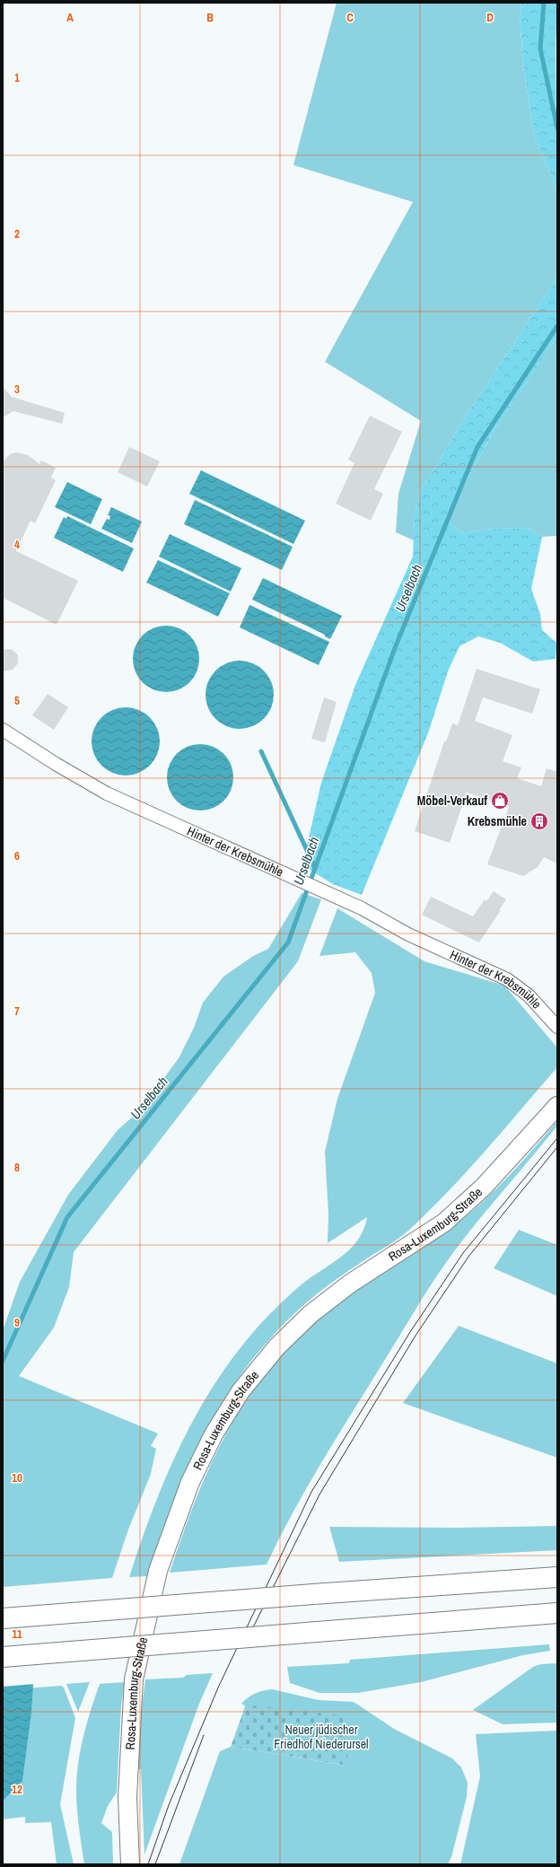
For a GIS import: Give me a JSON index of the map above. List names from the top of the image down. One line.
{"streets":{"main road":["Rosa-Luxemburg-Straße"],"street":["Hinter der Krebsmühle"]},"water":["Urselbach"],"parks":["Neuer jüdischer Friedhof Niederursel"],"places":{"shop":["Möbel-Verkauf"],"building":["Krebsmühle"]},"grid":{"columns":["A","B","C","D"],"rows":["1","2","3","4","5","6","7","8","9","10","11","12"]}}
